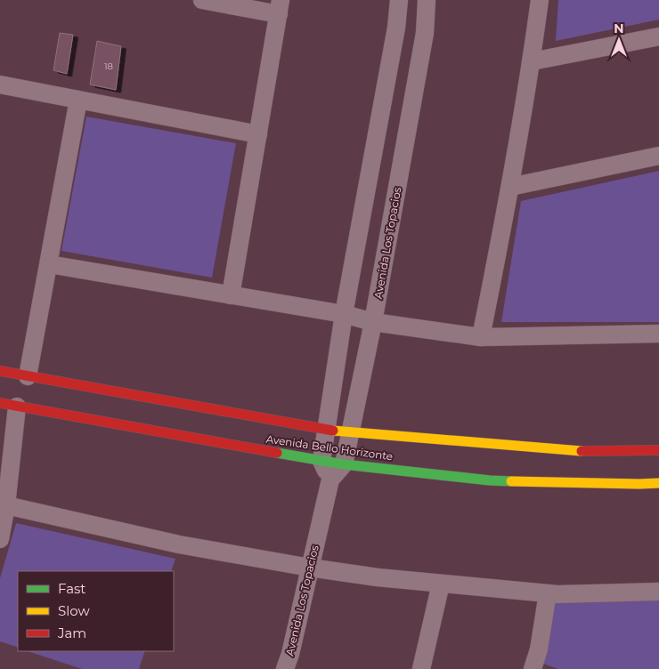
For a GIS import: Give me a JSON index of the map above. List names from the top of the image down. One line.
{"streets":{"street":["Avenida Los Topacios","Avenida Bello Horizonte"]},"crossings":[["Avenida Los Topacios","Avenida Bello Horizonte"]],"house_numbers":["18"],"legend":["Fast","Slow","Jam"],"north":"top"}
